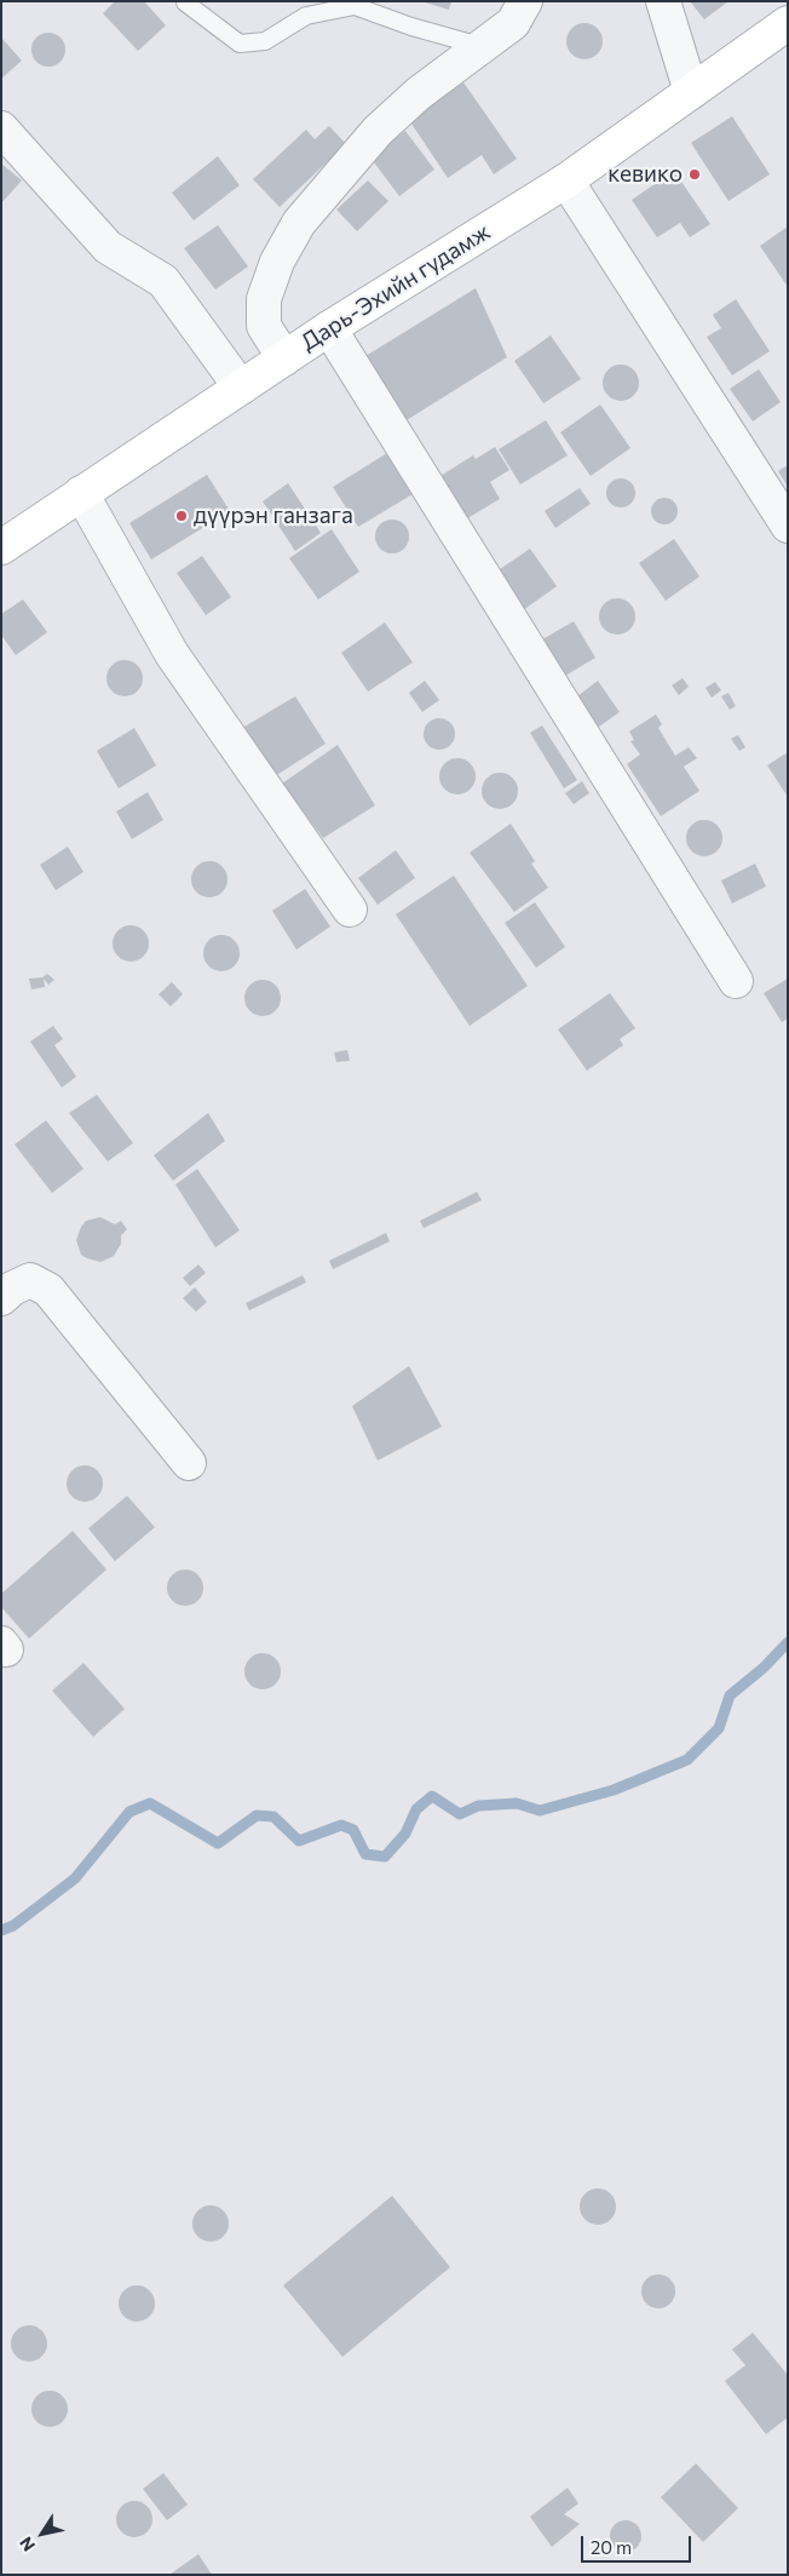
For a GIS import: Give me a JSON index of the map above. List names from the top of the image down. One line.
{"streets":{"main road":["Дарь-Эхийн гудамж"]},"places":["кевико","дүүрэн ганзага"],"scale_bar":"20 m","north":"bottom left"}
